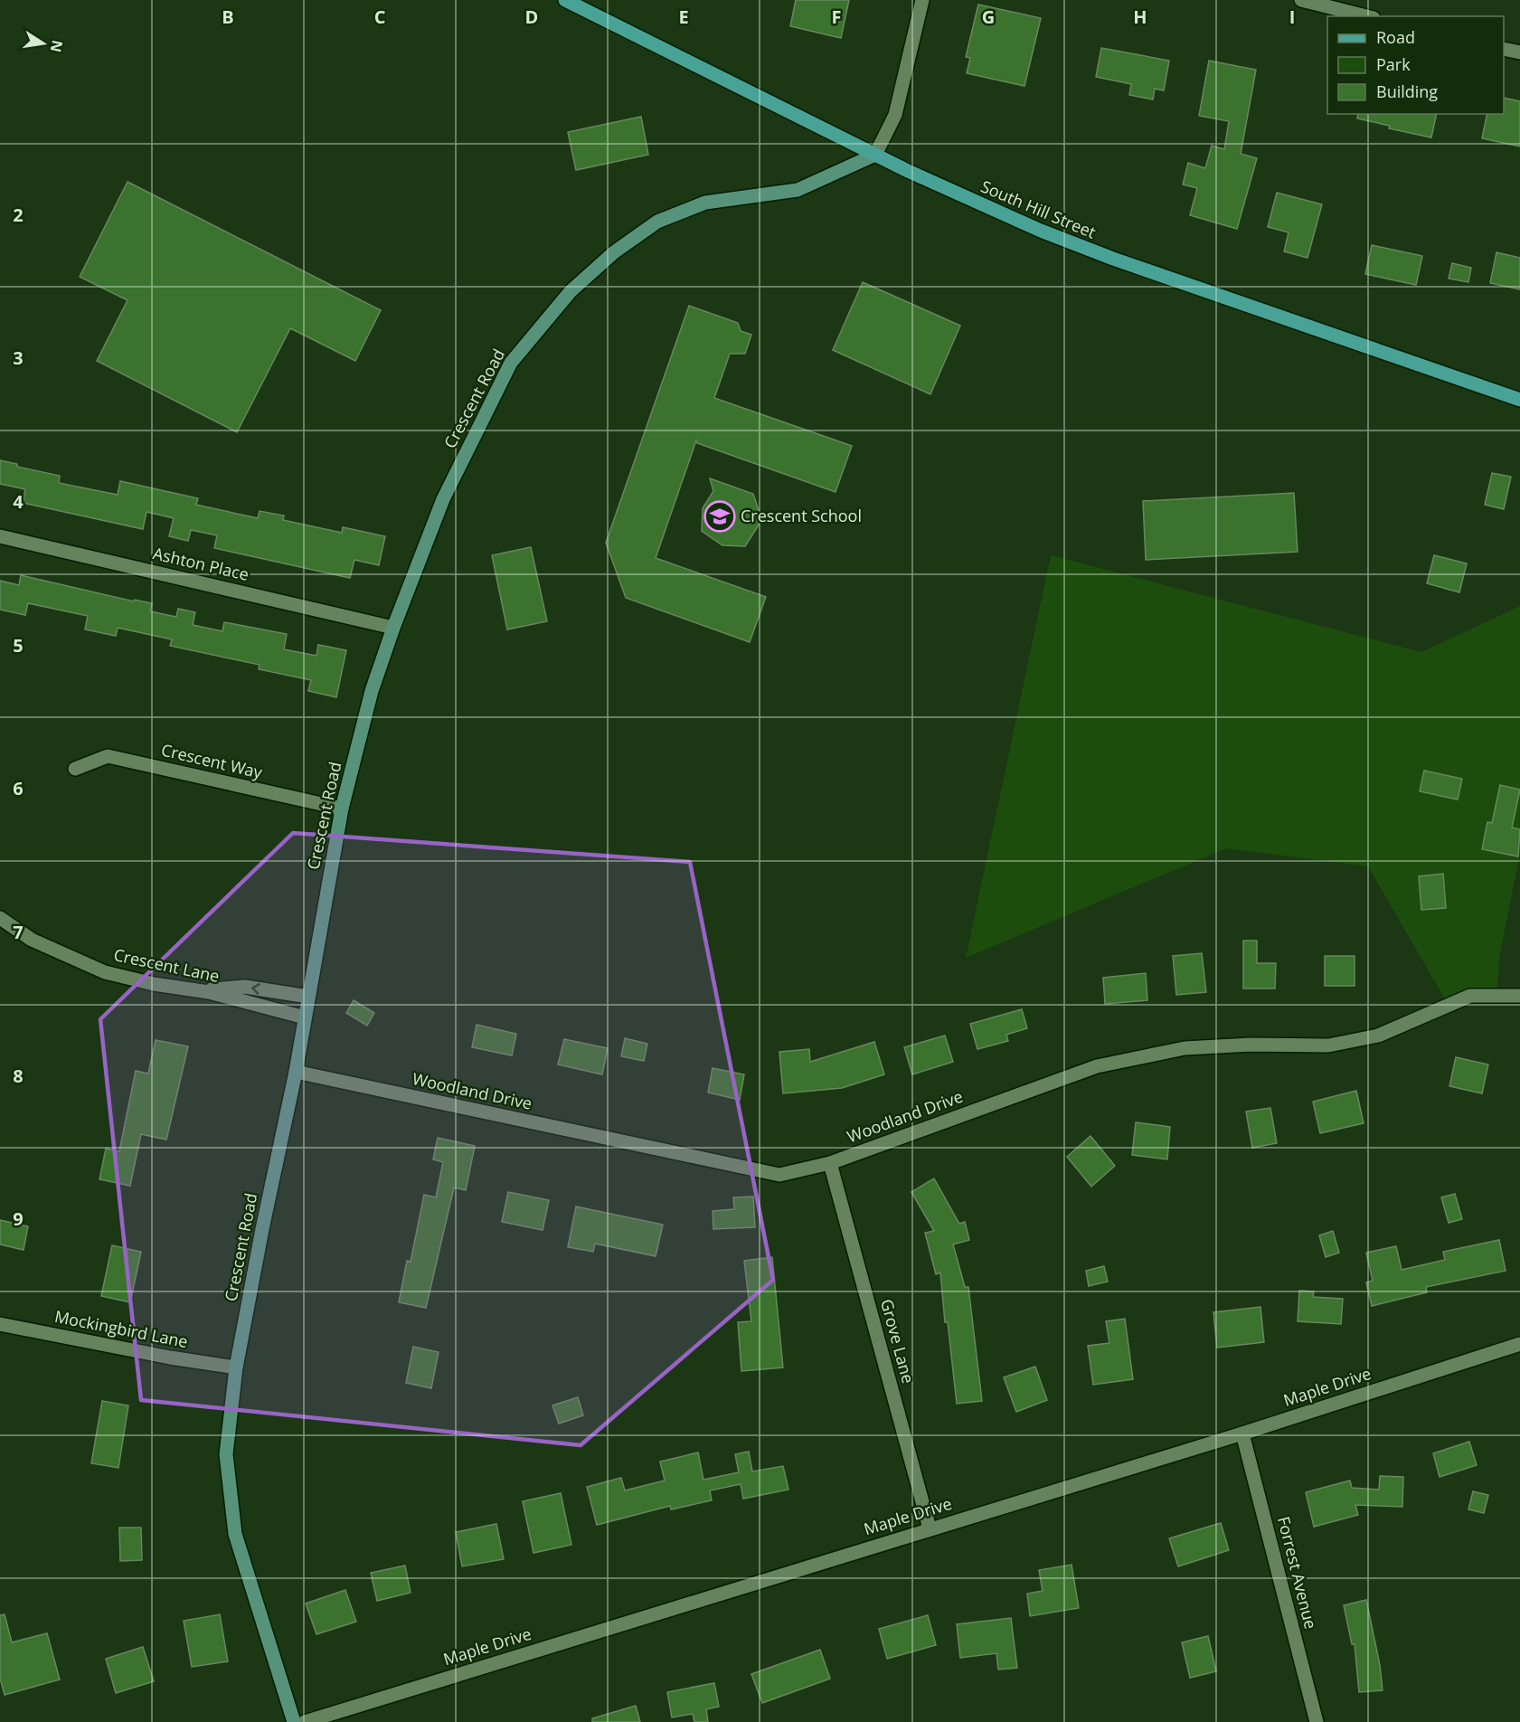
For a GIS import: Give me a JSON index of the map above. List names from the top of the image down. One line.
{"streets":{"main road":["South Hill Street"],"street":["Crescent Road","Ashton Place","Crescent Way","Crescent Lane","Woodland Drive","Mockingbird Lane","Grove Lane","Maple Drive","Forrest Avenue"]},"crossings":[["South Hill Street","Crescent Road"],["Crescent Road","Ashton Place"],["Crescent Road","Crescent Way"],["Crescent Road","Crescent Lane"],["Crescent Road","Woodland Drive"],["Crescent Road","Mockingbird Lane"],["Woodland Drive","Grove Lane"],["Grove Lane","Maple Drive"],["Maple Drive","Forrest Avenue"]],"places":{"school or university":["Crescent School"]},"legend":["Road","Park","Building"],"north":"right","grid":{"columns":["B","C","D","E","F","G","H","I"],"rows":["2","3","4","5","6","7","8","9"]}}
